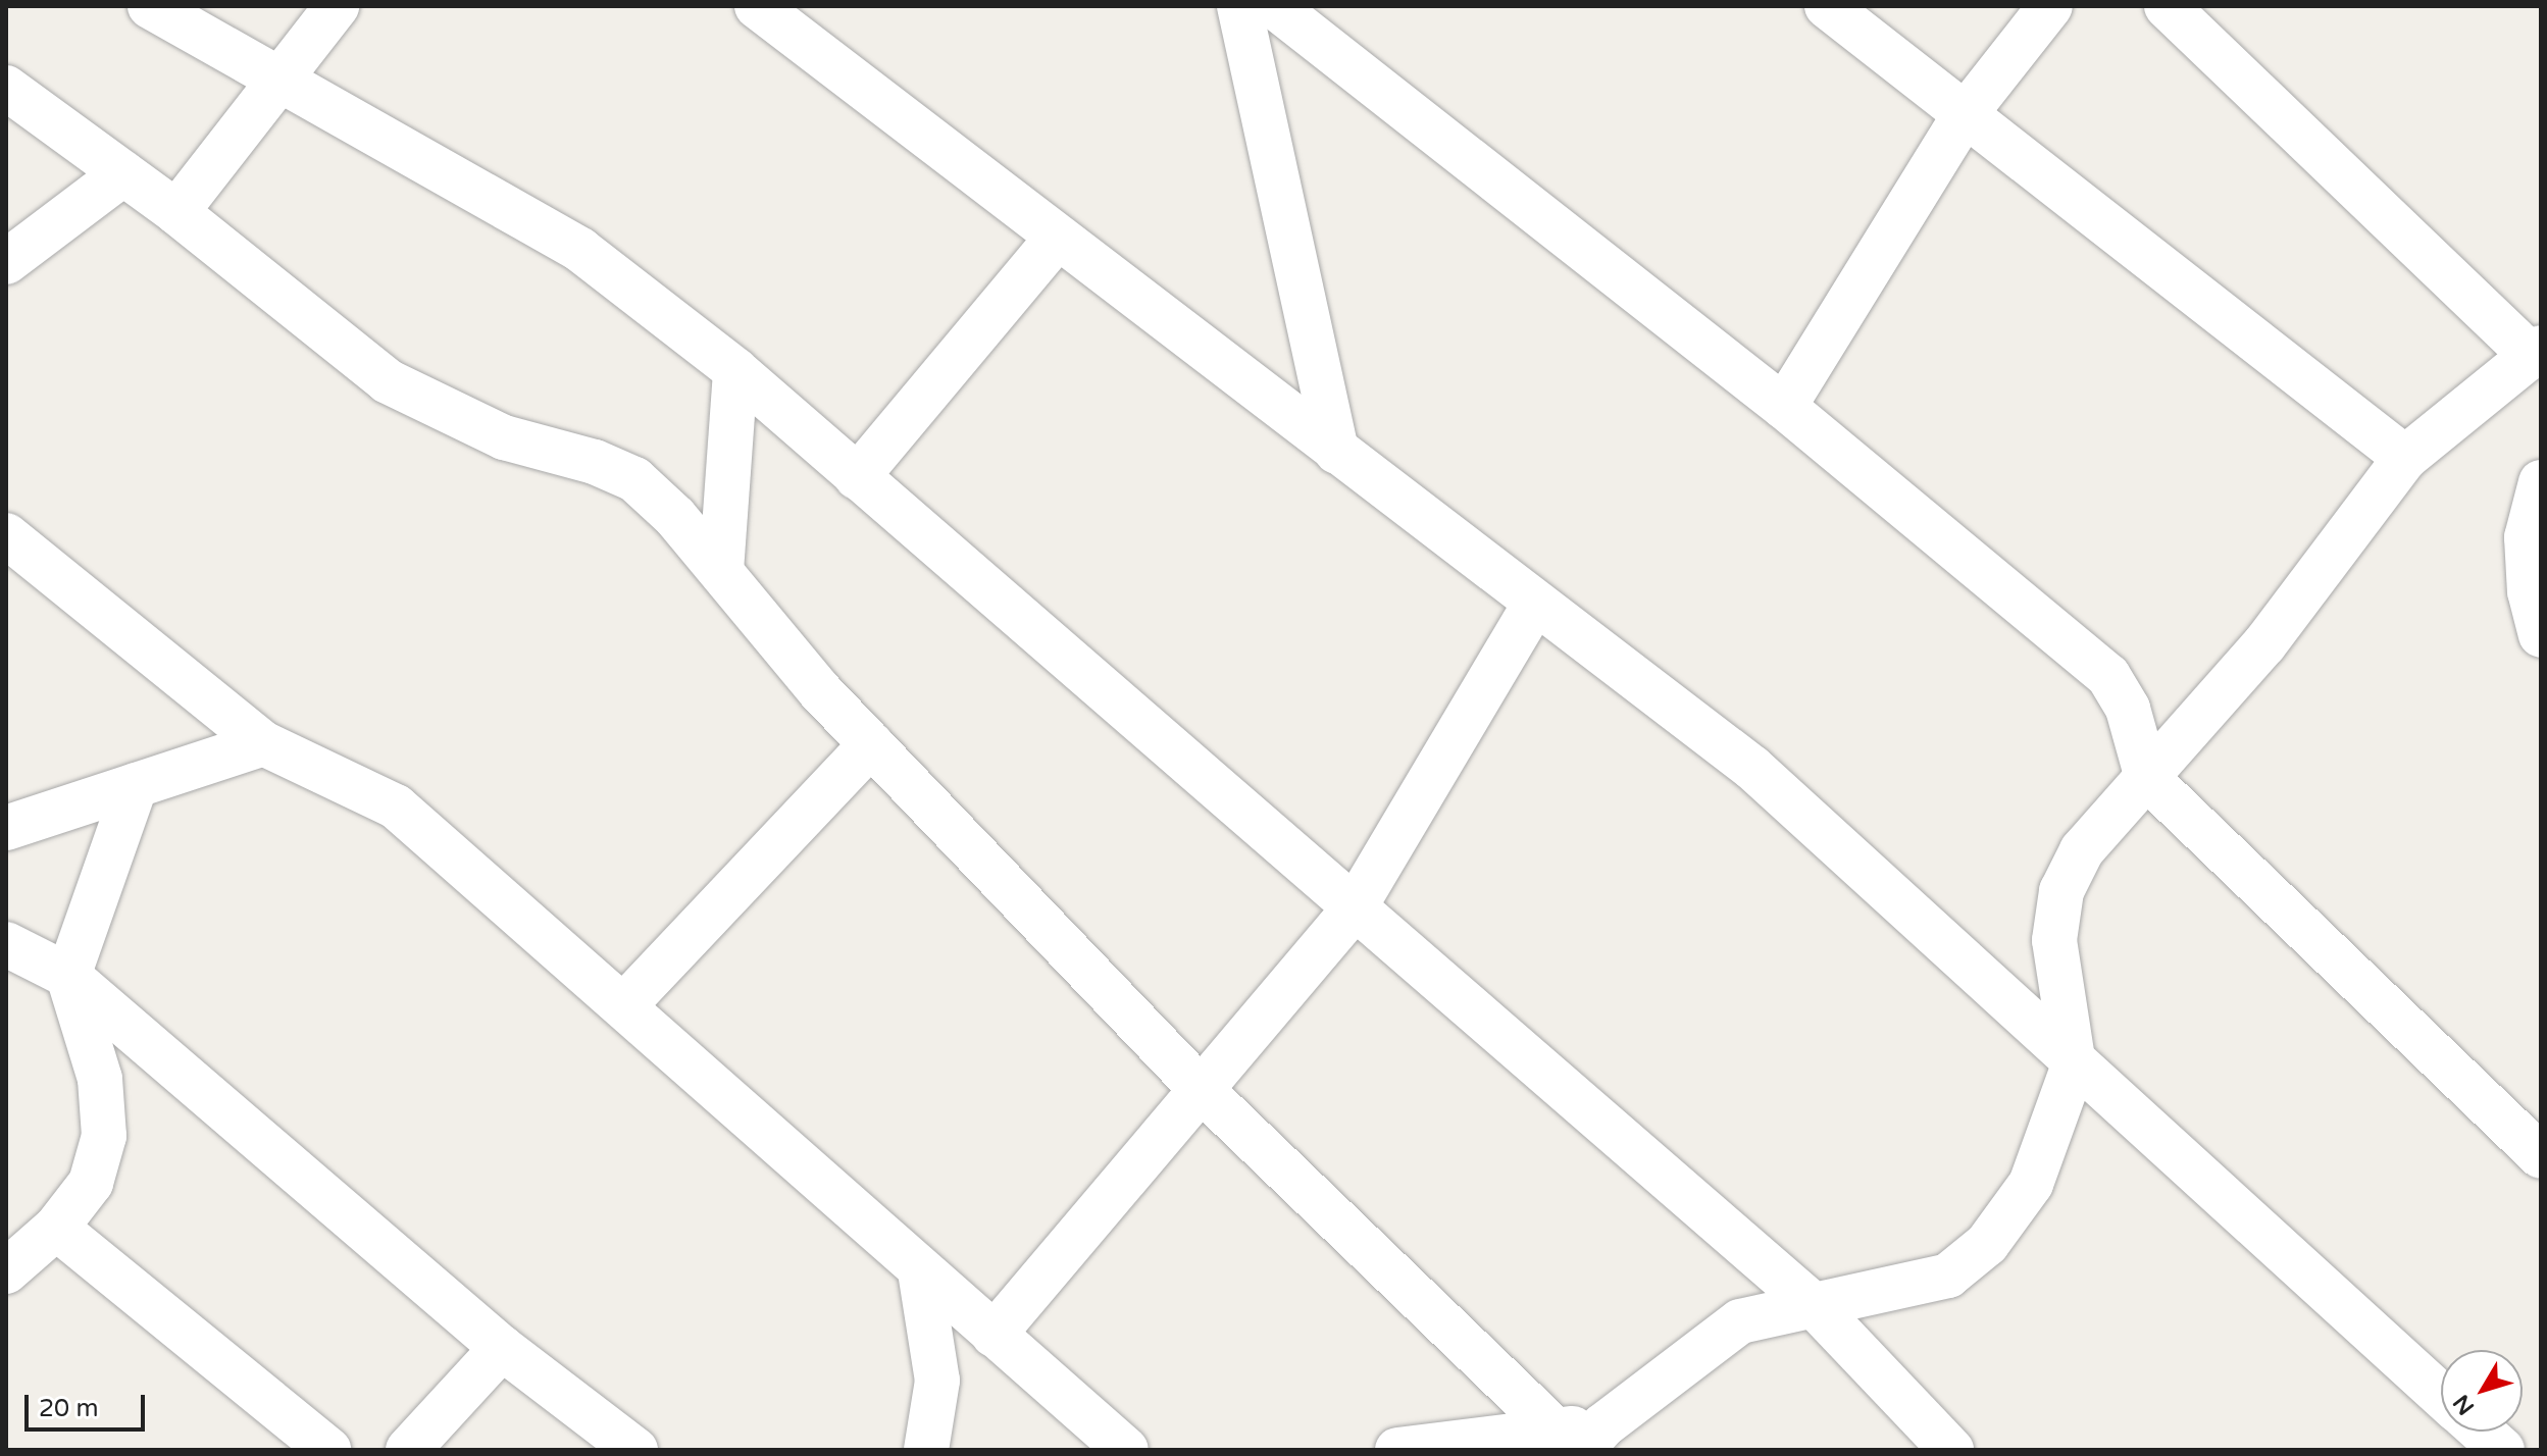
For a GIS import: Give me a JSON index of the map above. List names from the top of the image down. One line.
{"scale_bar":"20 m","north":"bottom left"}
